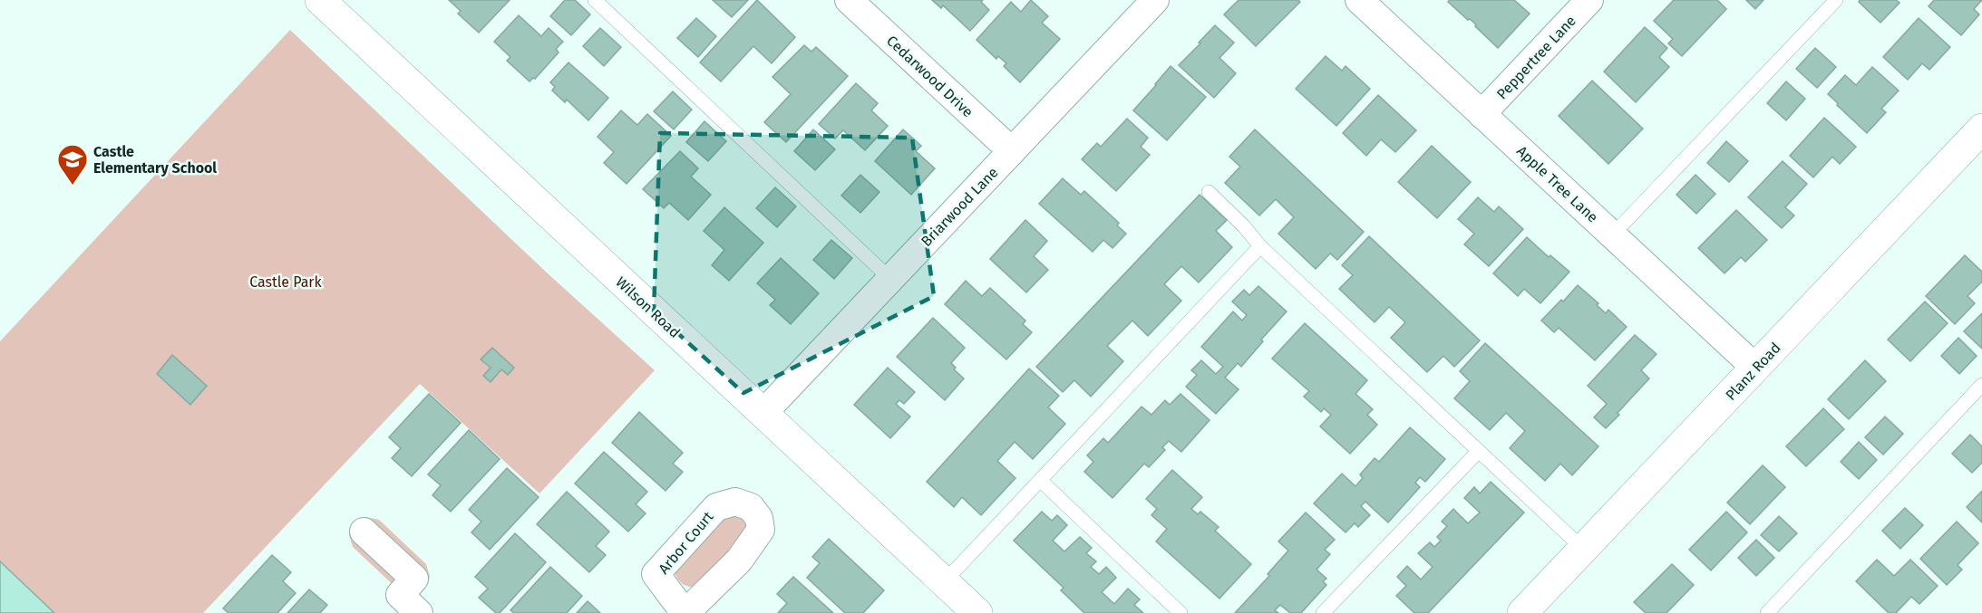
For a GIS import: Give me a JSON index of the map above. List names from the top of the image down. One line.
{"streets":{"street":["Peppertree Lane","Cedarwood Drive","Apple Tree Lane","Briarwood Lane","Wilson Road","Planz Road"]},"crossings":[["Peppertree Lane","Apple Tree Lane"],["Cedarwood Drive","Briarwood Lane"],["Apple Tree Lane","Planz Road"],["Briarwood Lane","Wilson Road"]],"parks":["Castle Park"],"places":{"school or university":["Castle Elementary School"]}}
